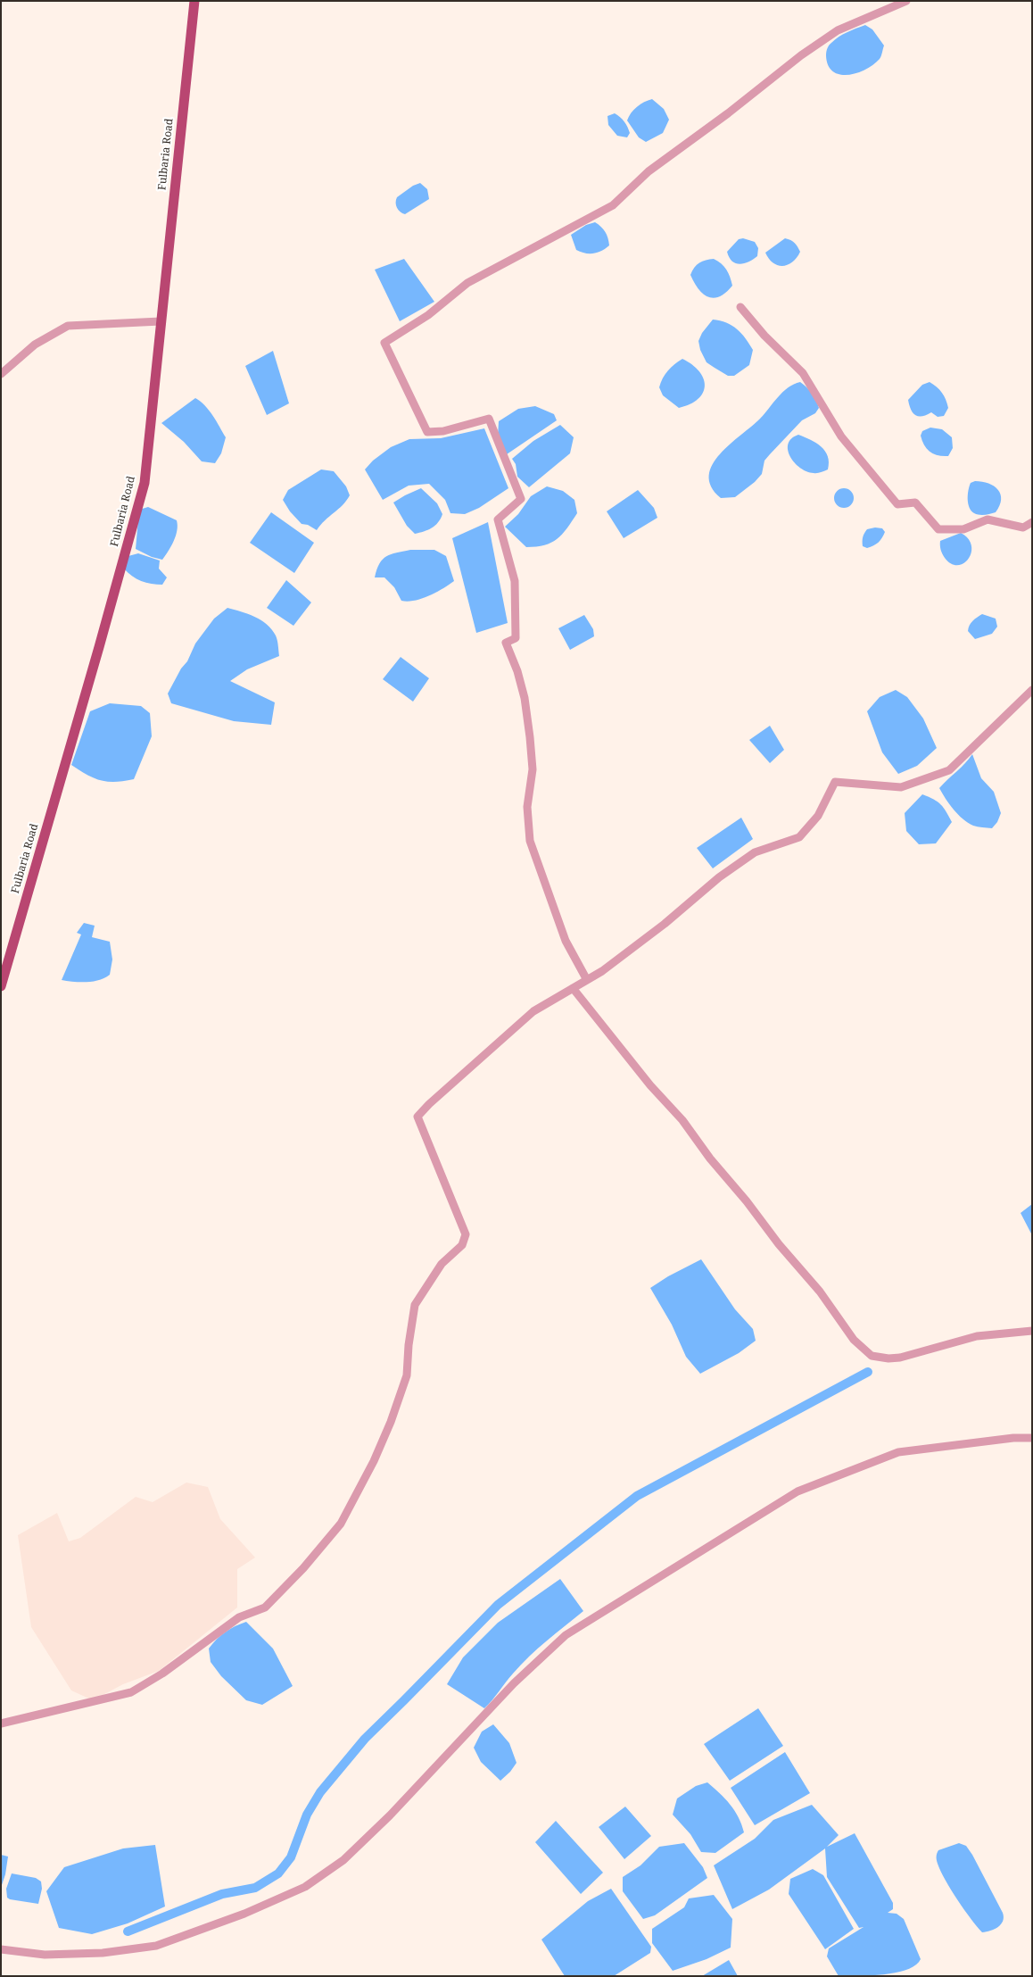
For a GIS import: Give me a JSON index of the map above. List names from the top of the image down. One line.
{"streets":{"main road":["Fulbaria Road"]}}
